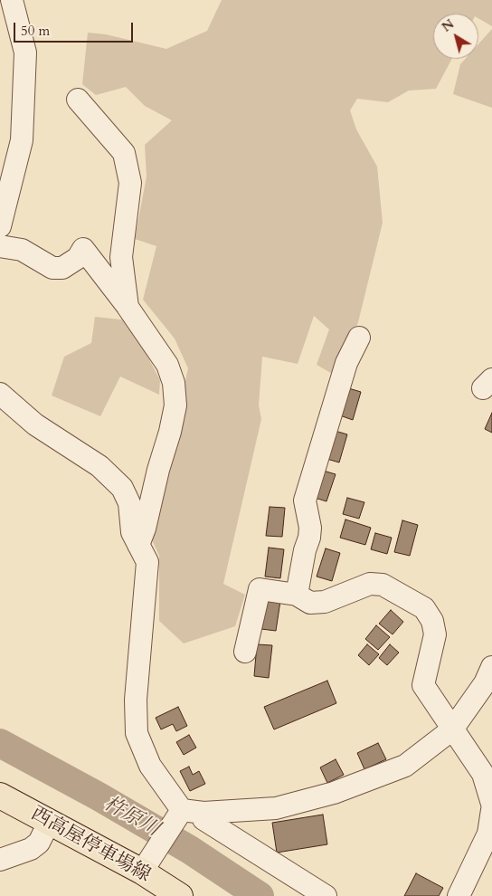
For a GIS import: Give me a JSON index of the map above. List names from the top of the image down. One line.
{"streets":{"main road":["西高屋停車場線"]},"water":["杵原川"],"scale_bar":"50 m","north":"top left"}
